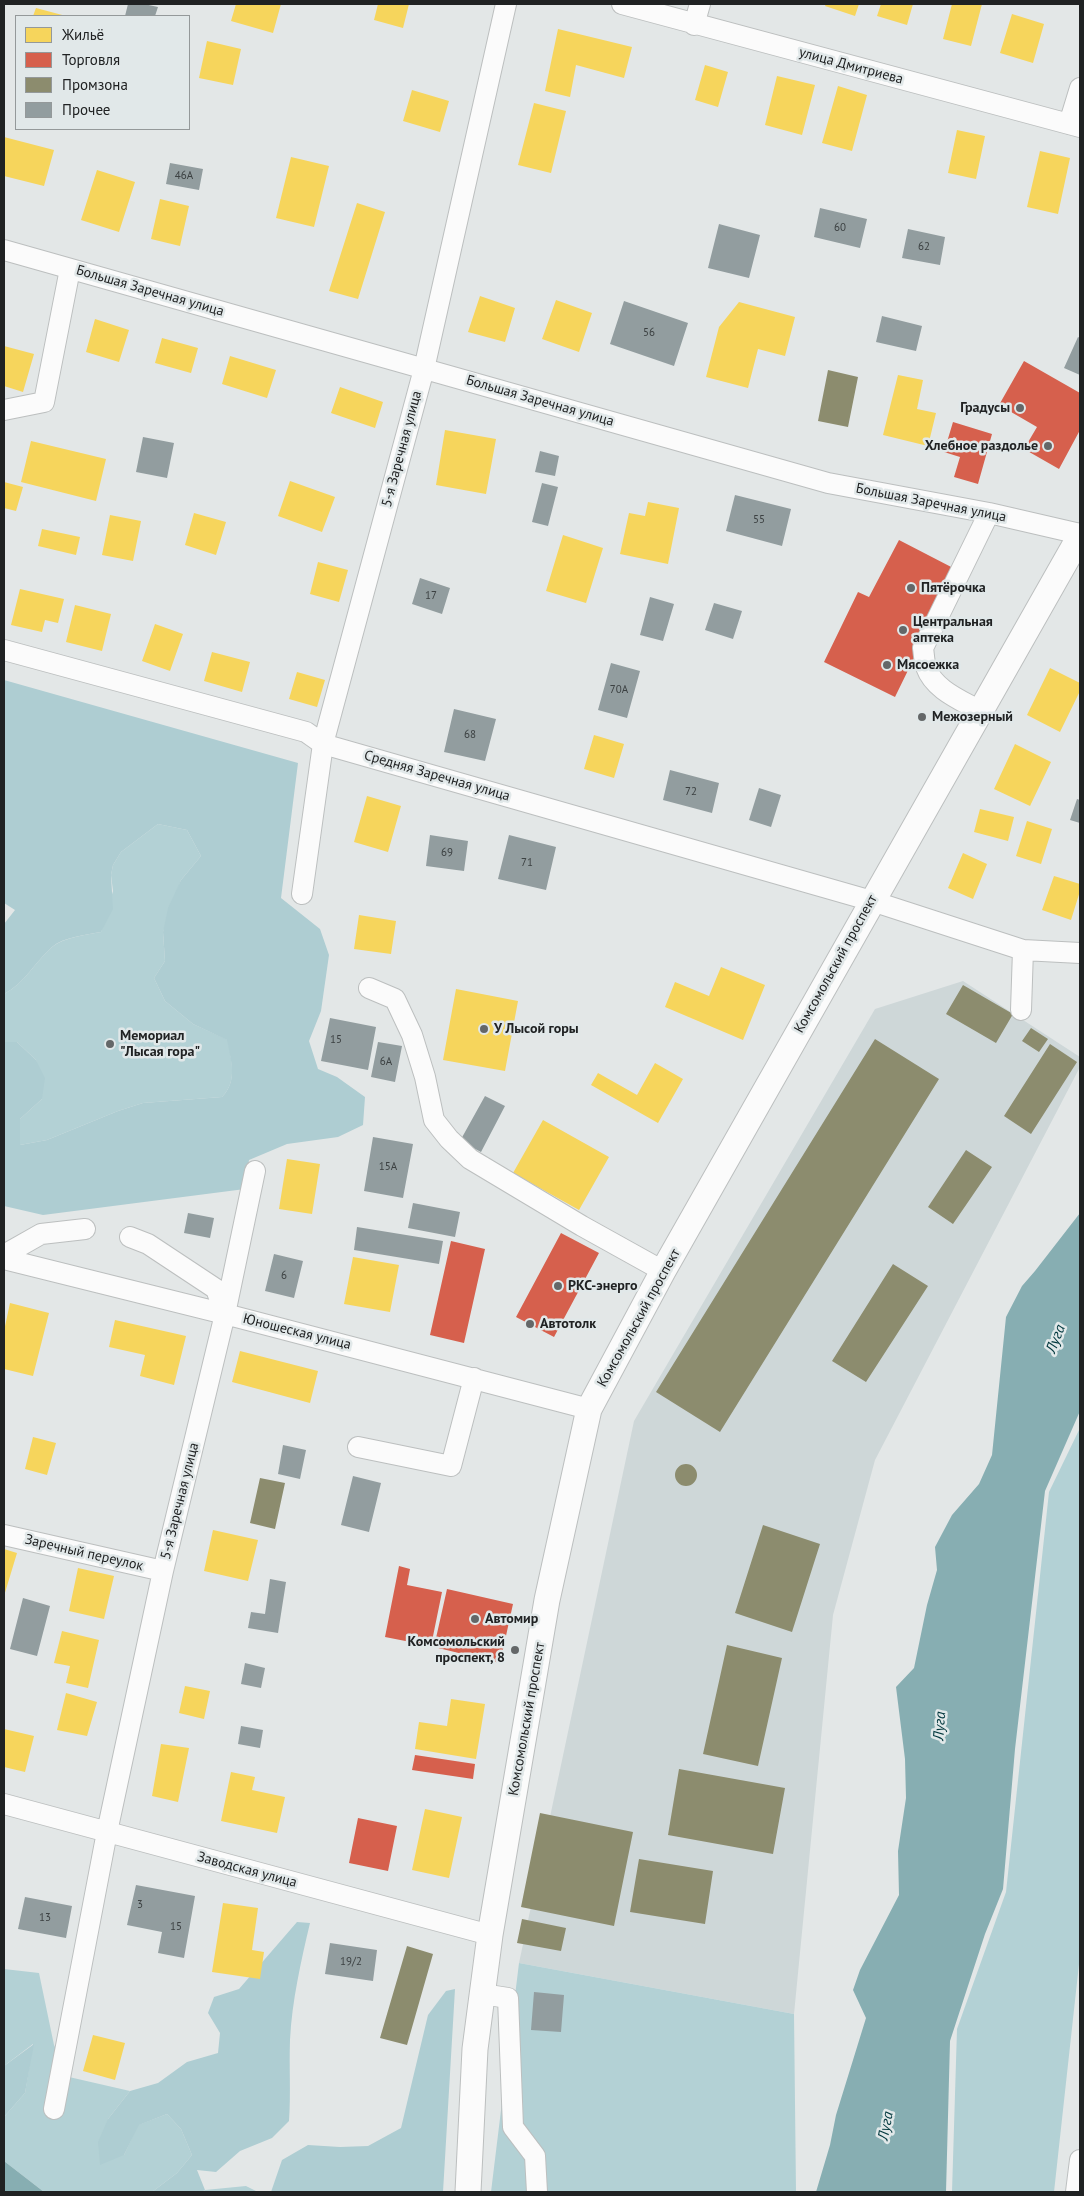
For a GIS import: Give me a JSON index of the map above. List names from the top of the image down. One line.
{"streets":{"main road":["Комсомольский проспект"],"street":["улица Дмитриева","Большая Заречная улица","5-я Заречная улица","Средняя Заречная улица","Юношеская улица","Заречный переулок","Заводская улица"]},"crossings":[["Большая Заречная улица","5-я Заречная улица"],["Большая Заречная улица","Комсомольский проспект"],["5-я Заречная улица","Средняя Заречная улица"],["5-я Заречная улица","Юношеская улица"],["5-я Заречная улица","Заречный переулок"],["5-я Заречная улица","Заводская улица"],["Средняя Заречная улица","Комсомольский проспект"],["Комсомольский проспект","Юношеская улица"],["Комсомольский проспект","Заводская улица"]],"water":["Луга"],"places":["Градусы","Хлебное раздолье","Пятёрочка","Центральная аптека","Мясоежка","Межозерный","У Лысой горы","Мемориал \"Лысая гора\"","РКС-энерго","Автотолк","Автомир","Комсомольский проспект, 8"],"house_numbers":["46А","60","62","56","55","17","70А","68","72","69","71","15","6А","15А","6","3","13","15","19/2"],"legend":["Жильё","Торговля","Промзона","Прочее"]}
